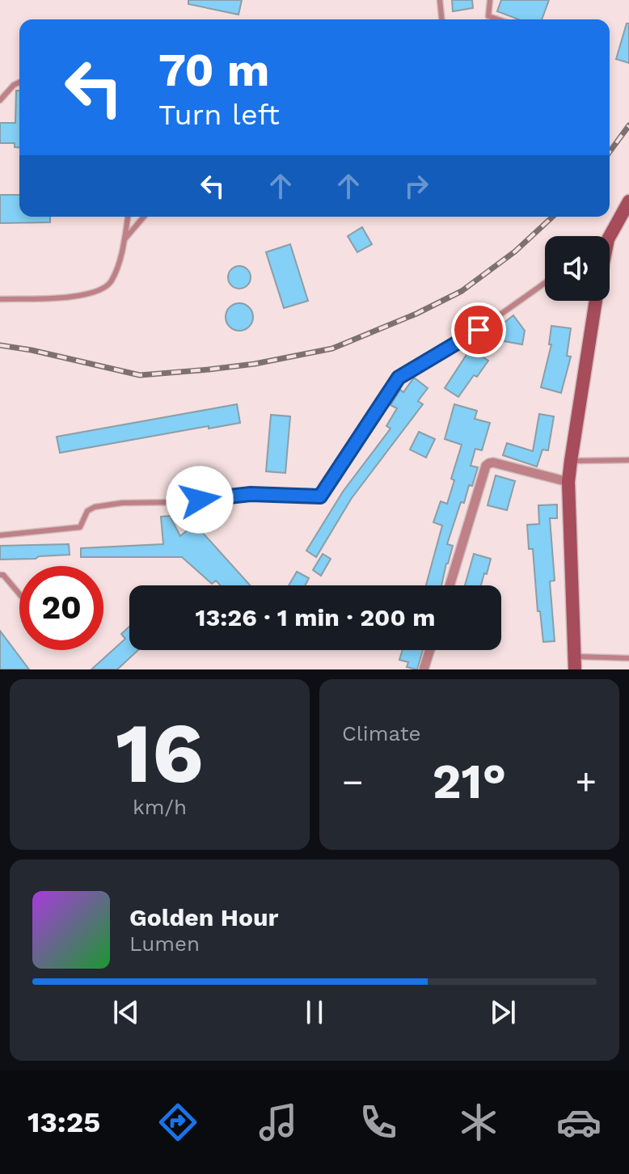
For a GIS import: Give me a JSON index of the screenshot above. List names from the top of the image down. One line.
{"page":{"turn":["70 m","Turn left"],"limit":"20","trip":"13:26 · 1 min · 200 m","tile":[["16","km/h"],"Climate"],"heat":["−","21°","+"],"song":["Golden Hour","Lumen"],"tabs":"13:25"}}
